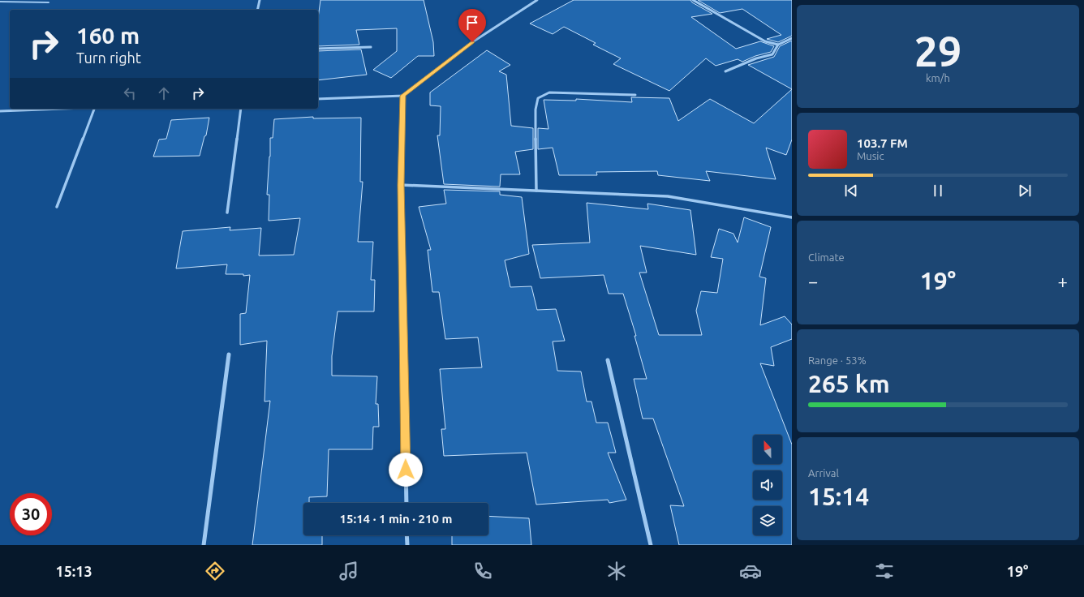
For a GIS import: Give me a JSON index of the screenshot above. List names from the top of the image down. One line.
{"north":"top","page":{"tile":[["29","km/h"],"Climate",["Range · 53%","265 km"],["Arrival","15:14"]],"turn":["160 m","Turn right"],"song":["103.7 FM","Music"],"heat":["−","19°","+"],"limit":"30","trip":"15:14 · 1 min · 210 m","tabs":["15:13","19°"]}}
